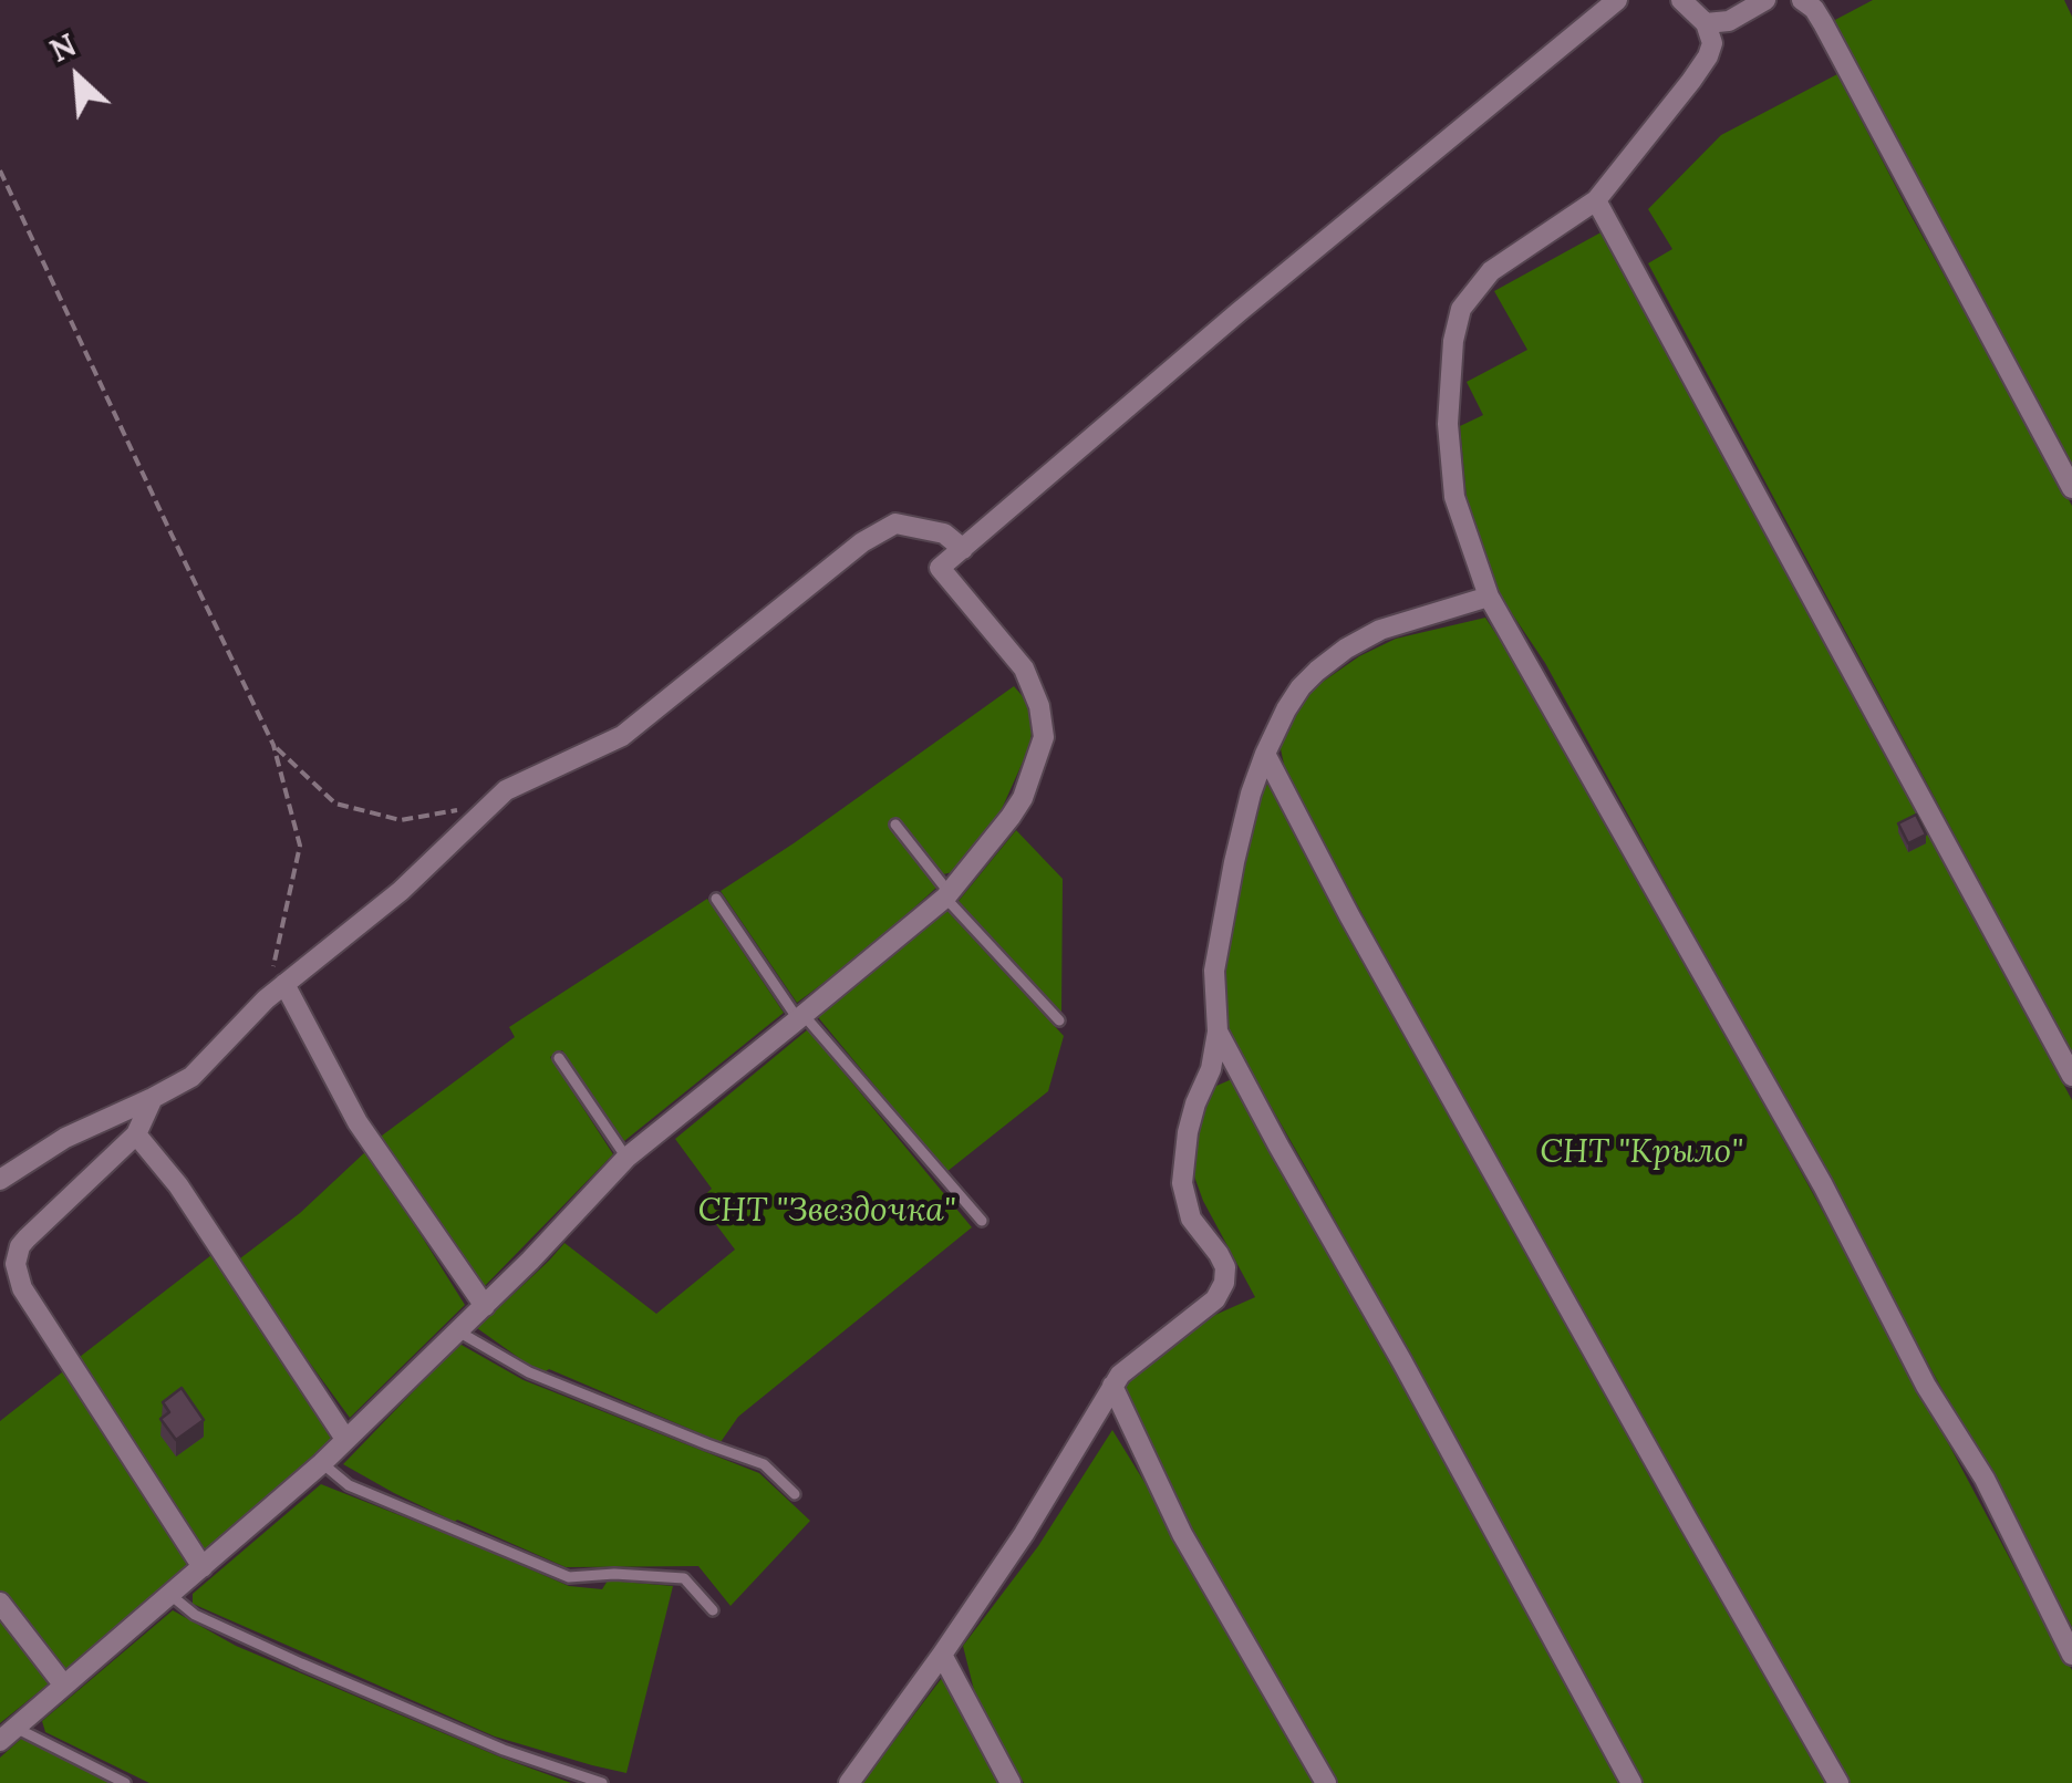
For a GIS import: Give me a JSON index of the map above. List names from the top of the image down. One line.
{"parks":["СНТ \"Крыло\"","СНТ \"Звездочка\""],"north":"top left"}
